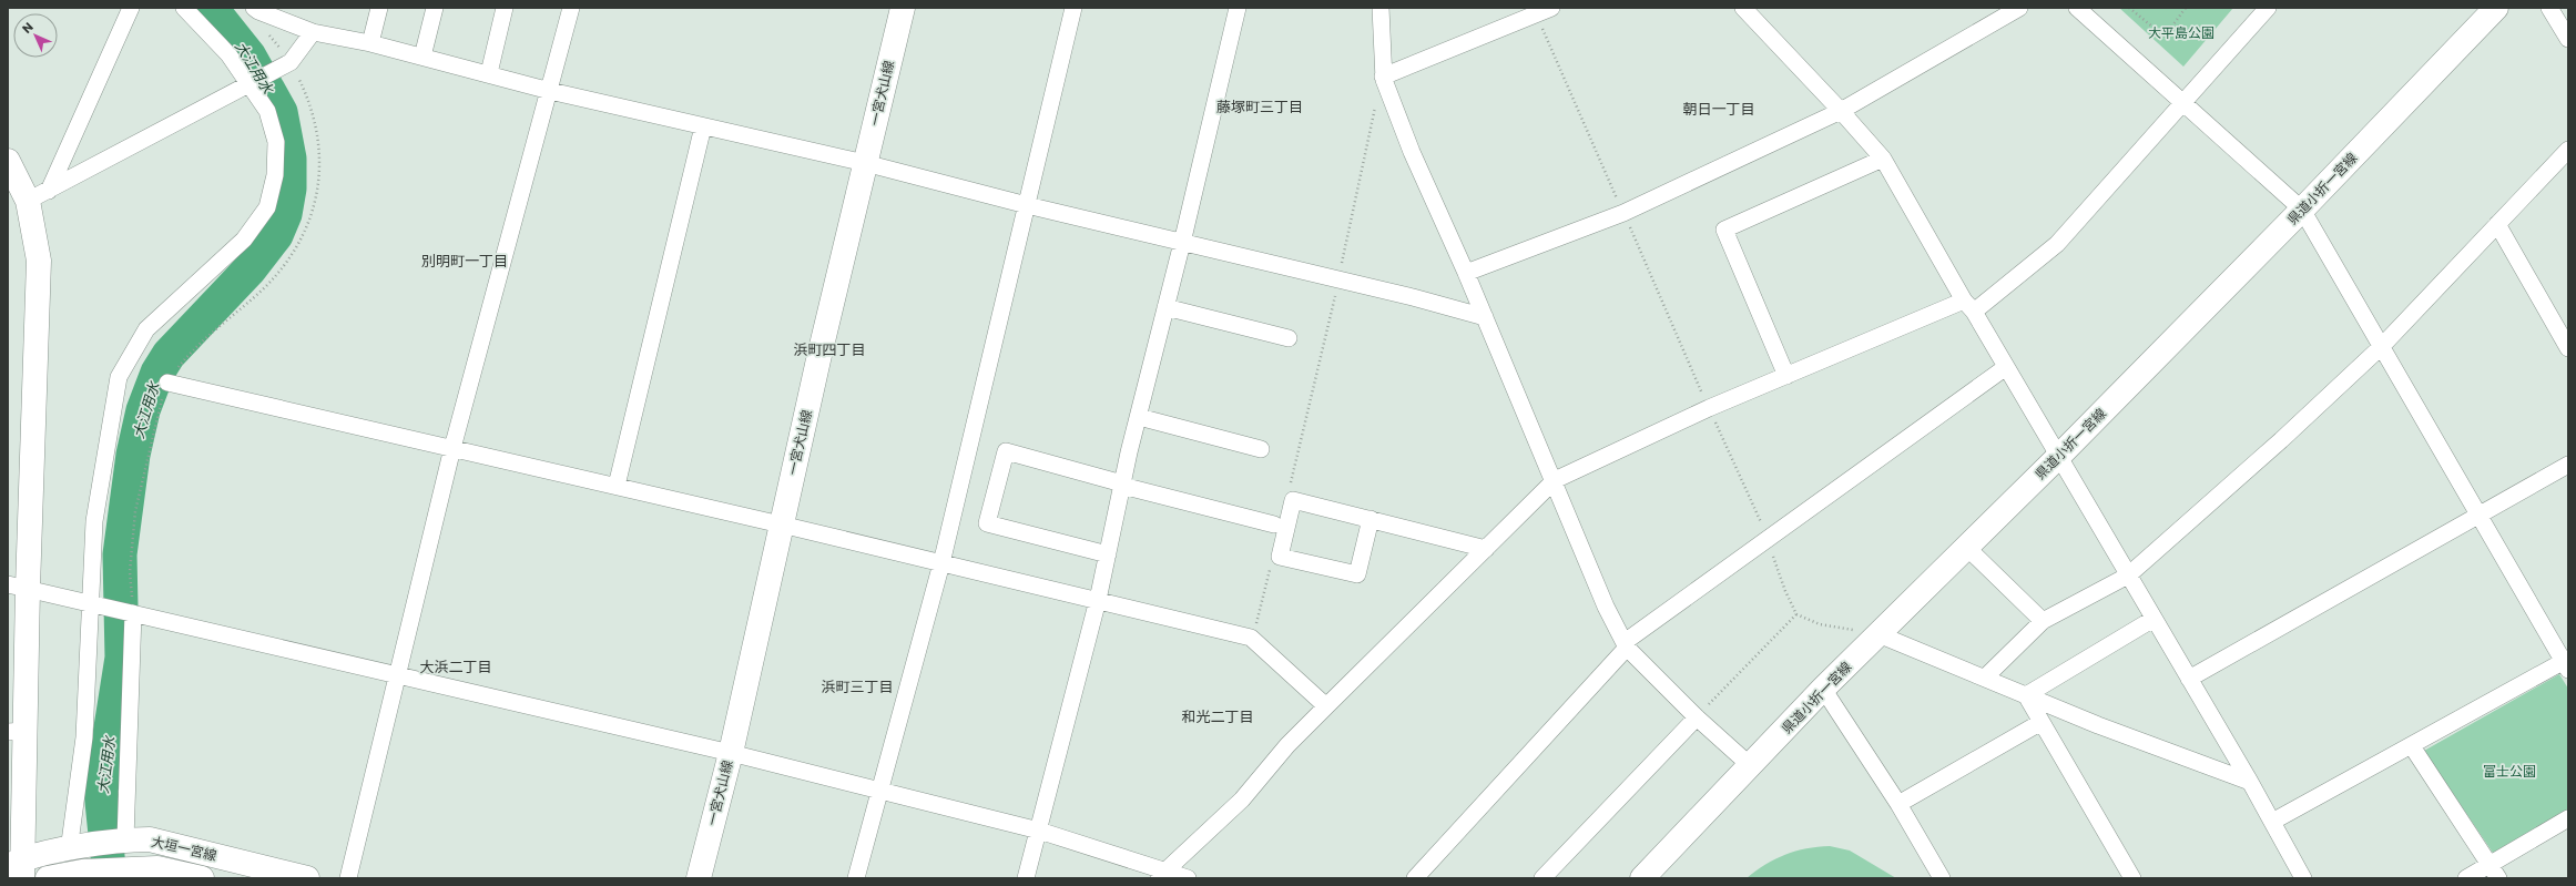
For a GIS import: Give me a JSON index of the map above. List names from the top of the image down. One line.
{"streets":{"main road":["一宮犬山線","県道小折一宮線","大垣一宮線"]},"districts":["藤塚町三丁目","朝日一丁目","別明町一丁目","浜町四丁目","大浜二丁目","浜町三丁目","和光二丁目"],"water":["大江用水"],"parks":["大平島公園","富士公園"],"north":"top left"}
